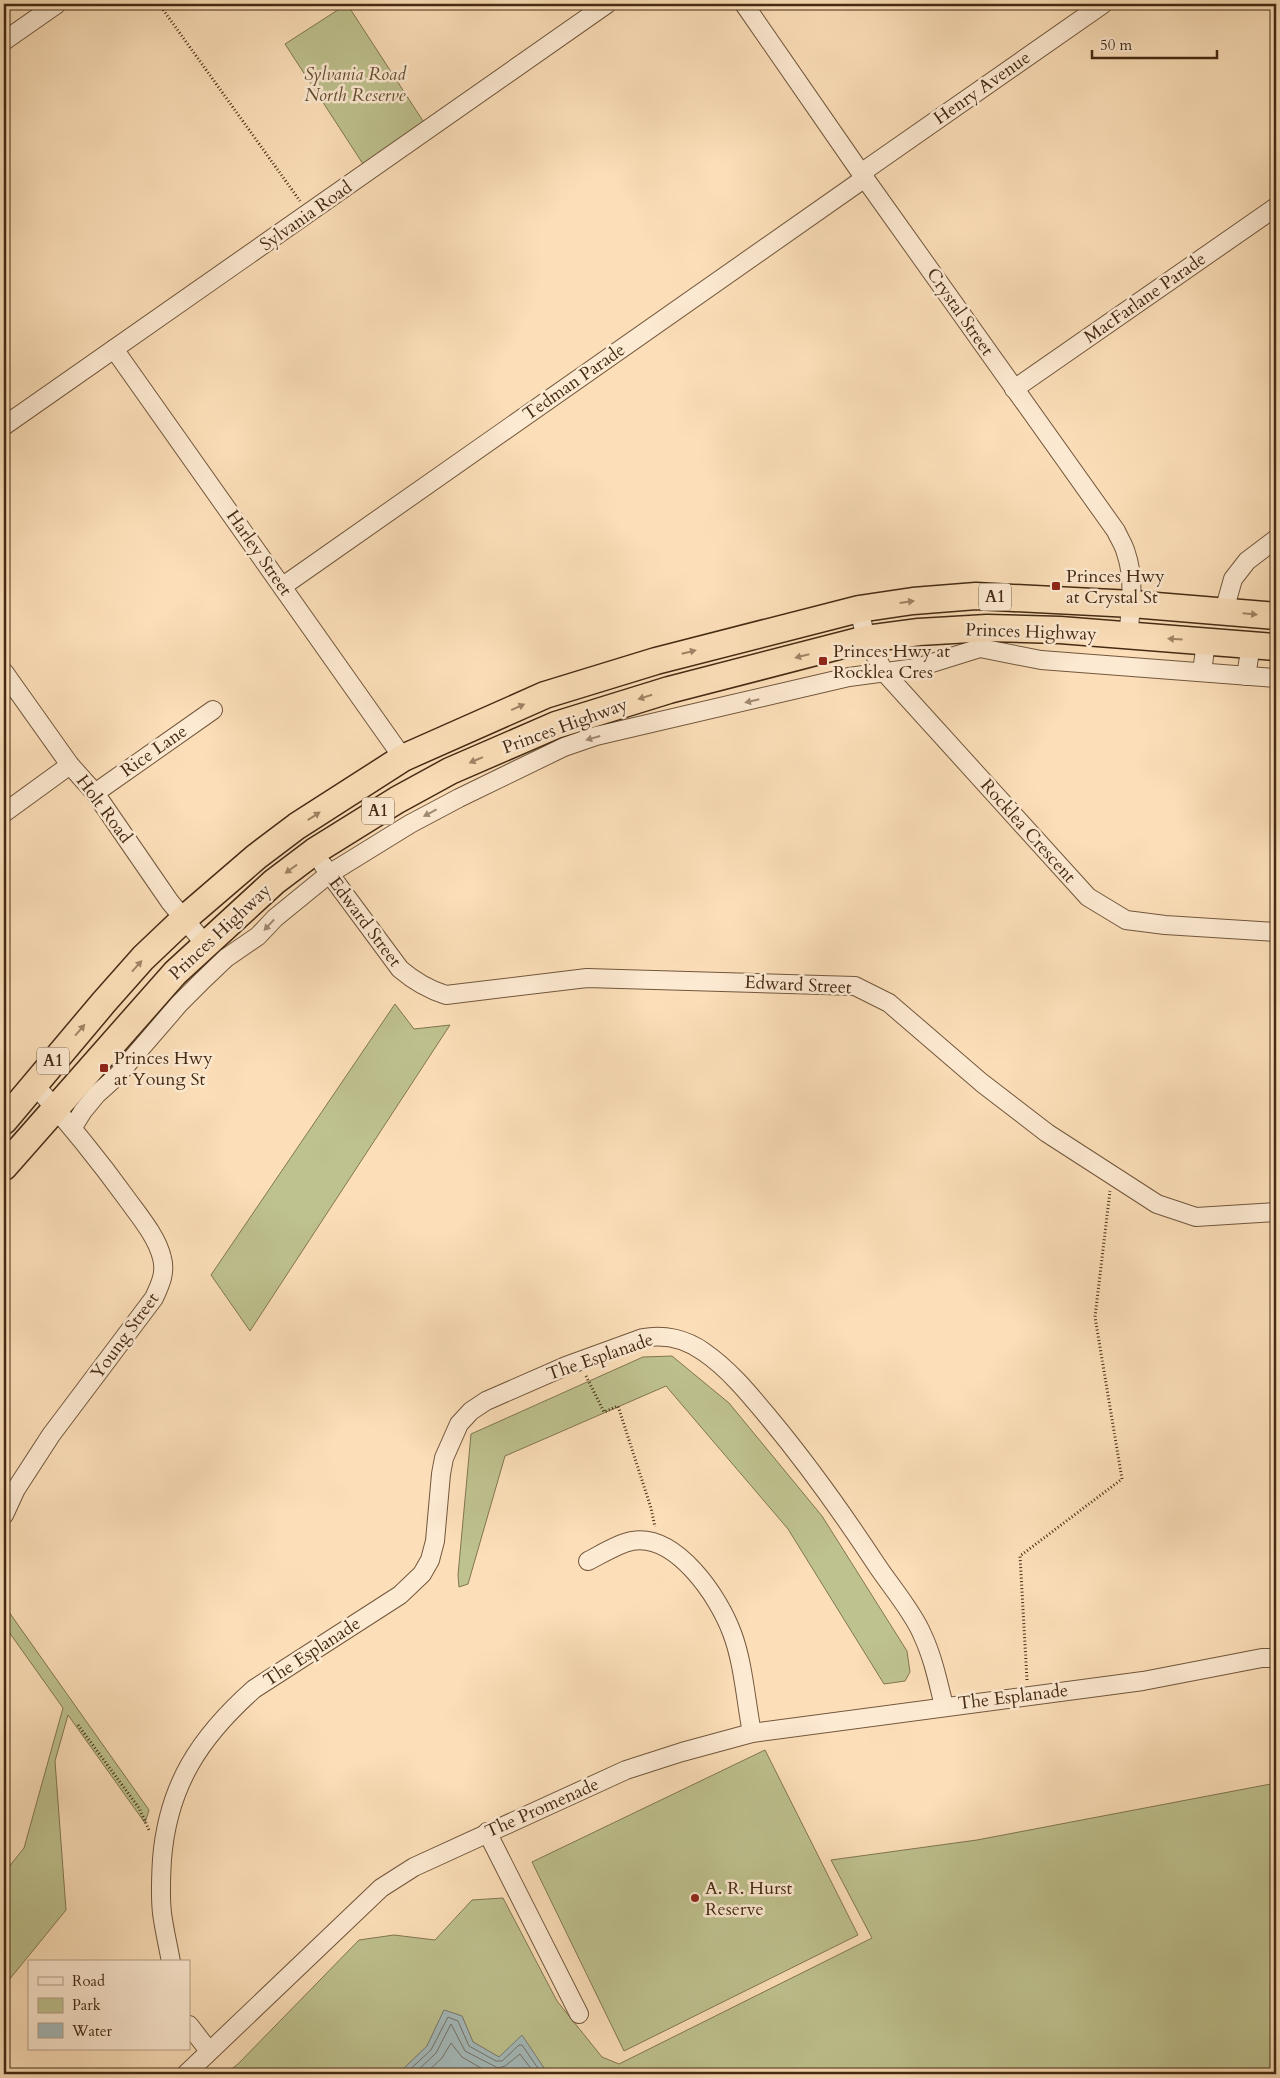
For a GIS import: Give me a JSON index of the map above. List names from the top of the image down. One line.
{"streets":{"highway":["A1","Princes Highway"],"street":["Henry Avenue","Sylvania Road","MacFarlane Parade","Crystal Street","Tedman Parade","Harley Street","Rice Lane","Holt Road","Rocklea Crescent","Edward Street","Young Street","The Esplanade","The Promenade"]},"crossings":[["Henry Avenue","Crystal Street"],["Henry Avenue","Tedman Parade"],["Sylvania Road","Harley Street"],["MacFarlane Parade","Crystal Street"],["Crystal Street","Tedman Parade"],["Crystal Street","Princes Highway"],["Tedman Parade","Harley Street"],["Harley Street","Princes Highway"],["Princes Highway","Holt Road"],["Princes Highway","Rocklea Crescent"],["Princes Highway","Edward Street"],["Princes Highway","Young Street"],["Rice Lane","Holt Road"],["The Esplanade","The Promenade"]],"parks":["Sylvania Road North Reserve"],"places":{"transit":["Princes Hwy at Crystal St","Princes Hwy at Rocklea Cres","Princes Hwy at Young St"],"other":["A. R. Hurst Reserve"]},"legend":["Road","Park","Water"],"scale_bar":"50 m"}
